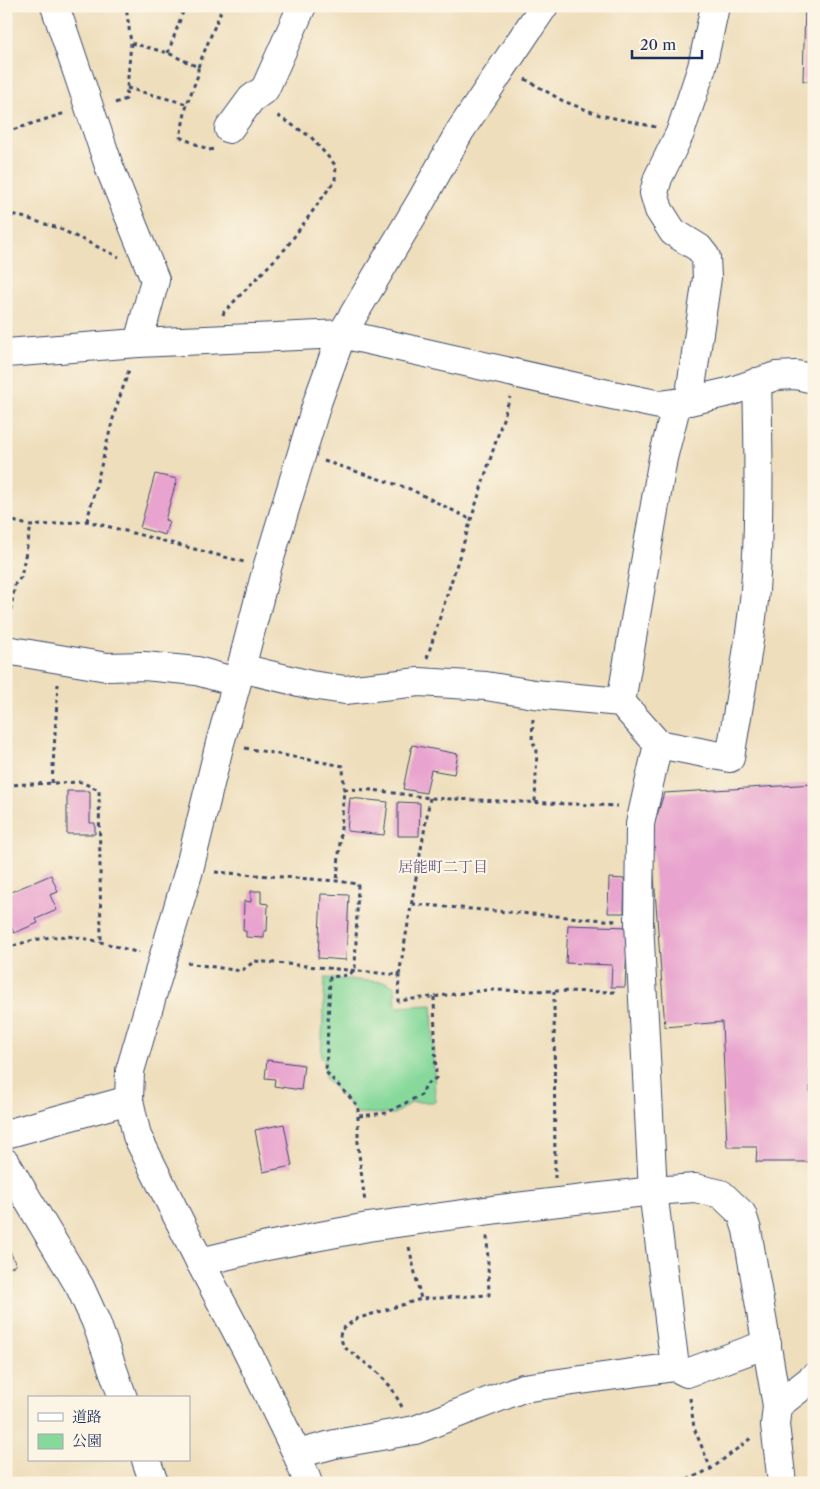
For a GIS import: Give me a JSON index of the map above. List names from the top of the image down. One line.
{"districts":["居能町二丁目"],"legend":["道路","公園"],"scale_bar":"20 m"}
